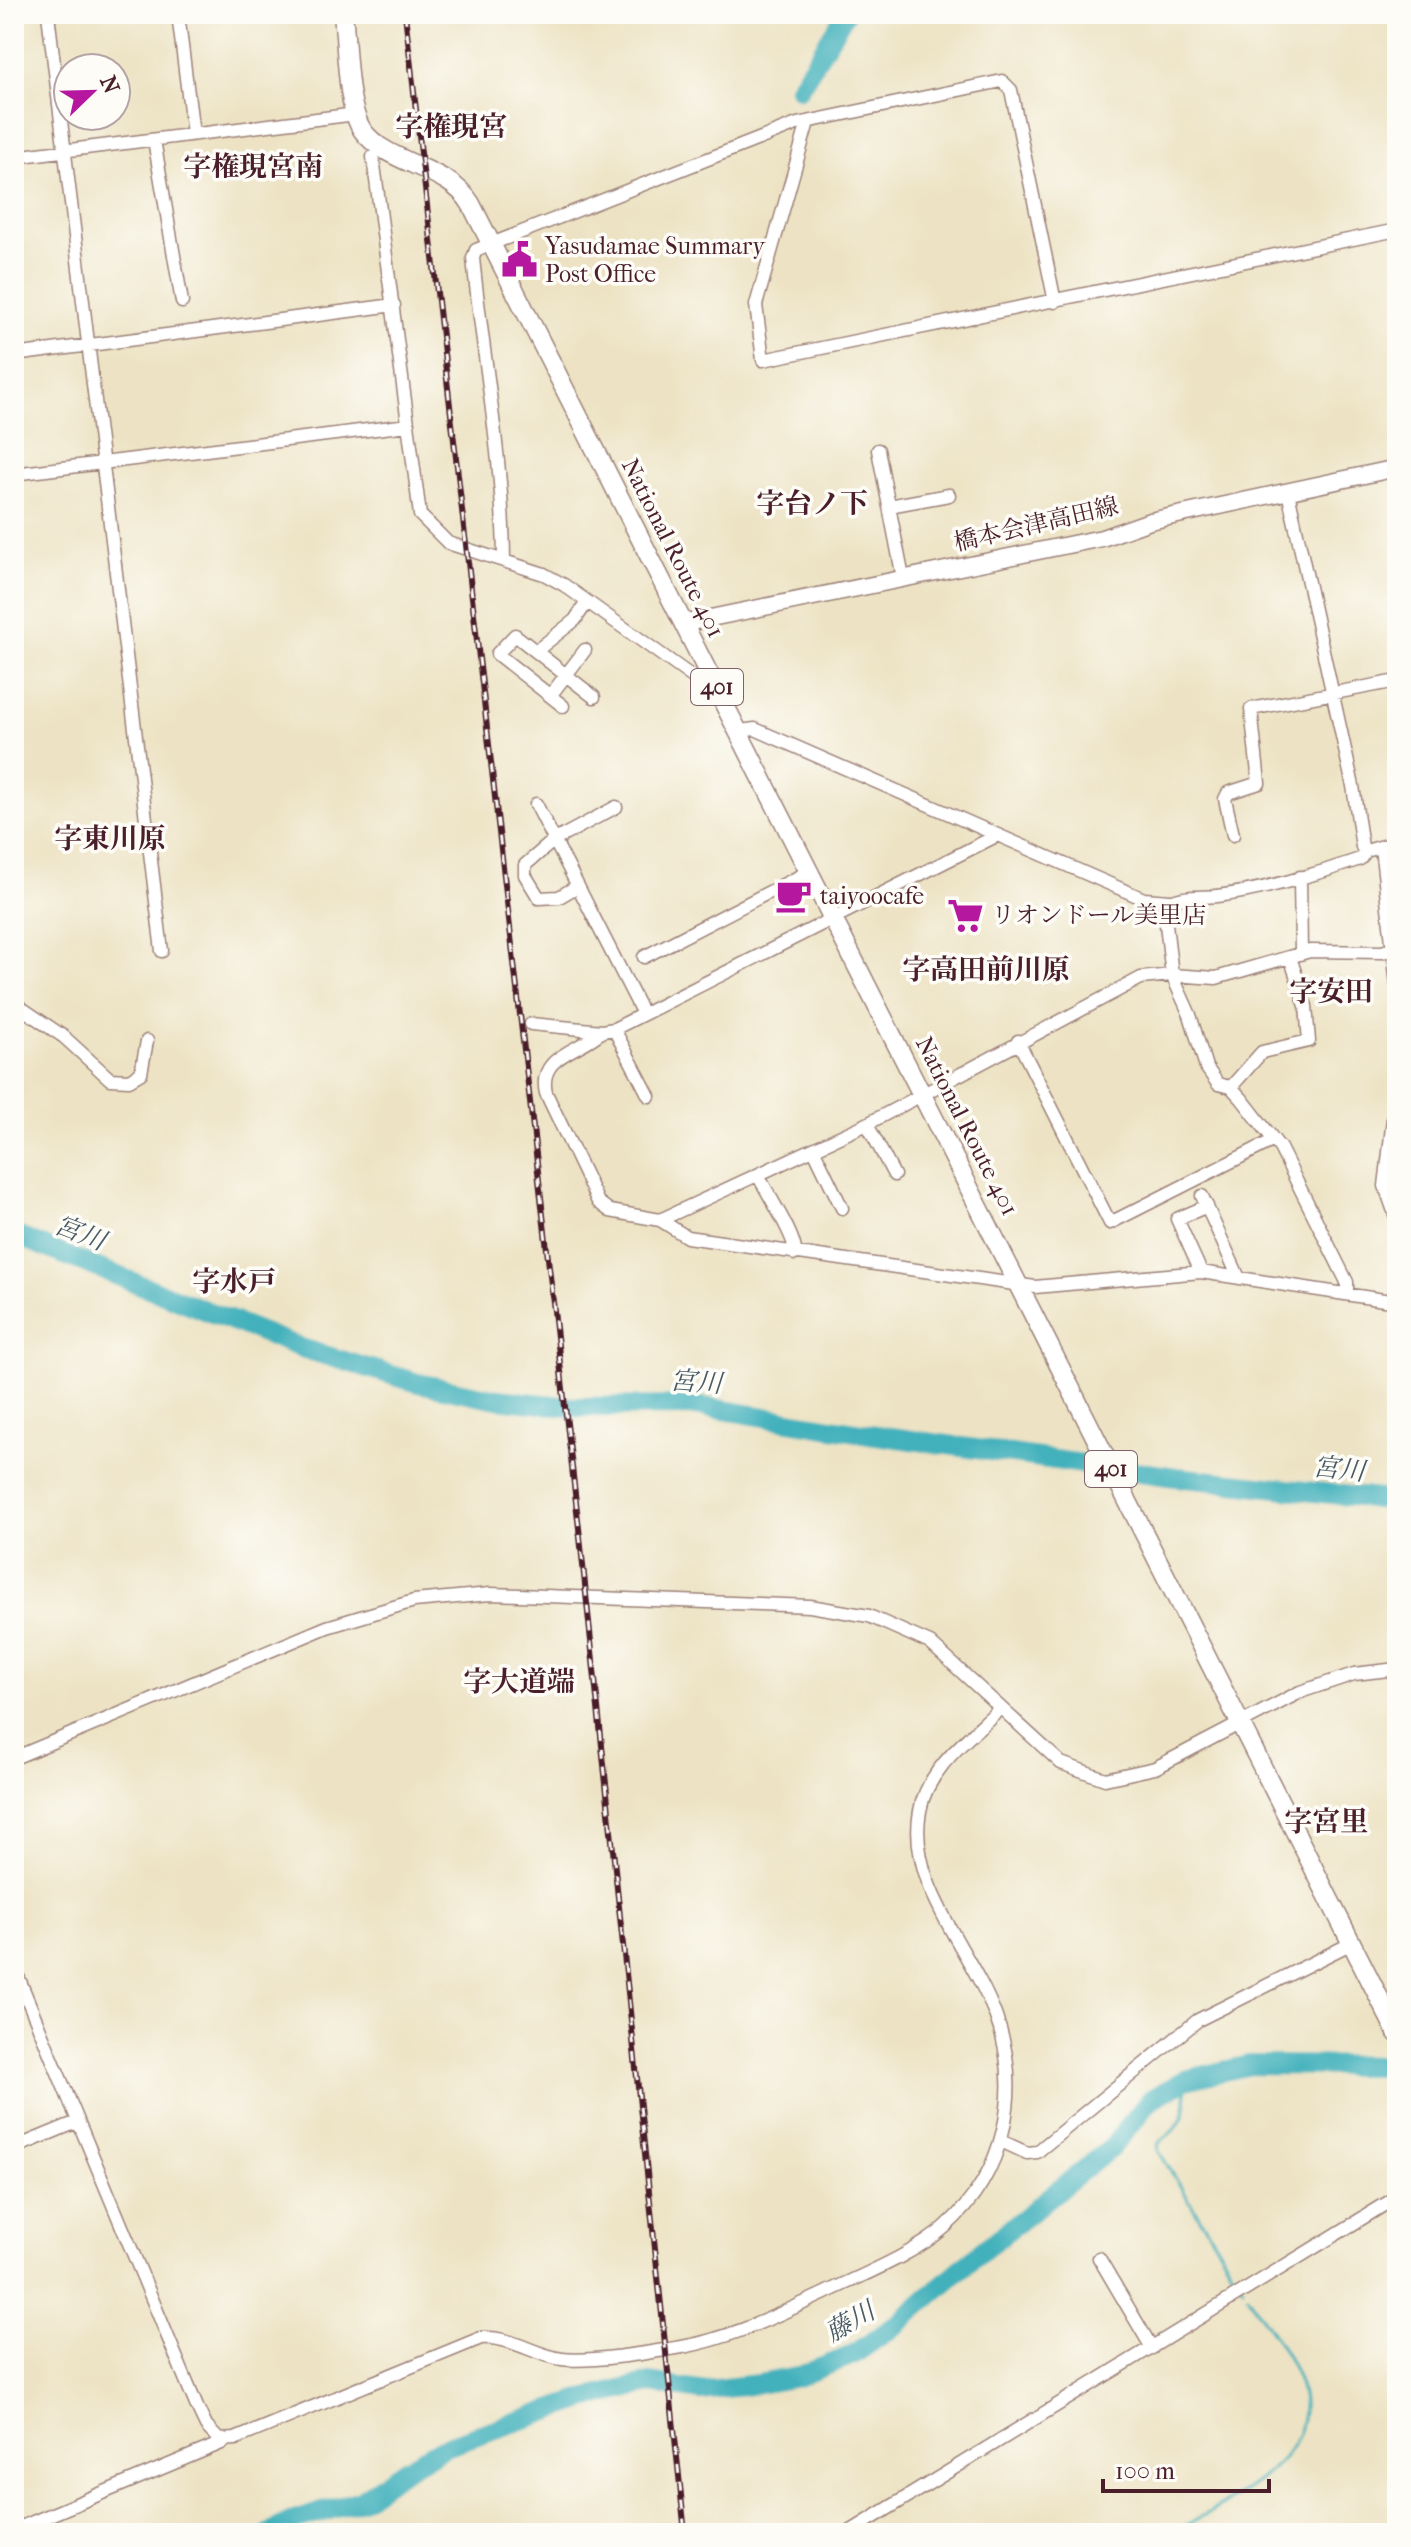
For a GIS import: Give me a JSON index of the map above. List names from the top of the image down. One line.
{"streets":{"highway":["National Route 401","401"],"main road":["橋本会津高田線"]},"crossings":[["橋本会津高田線","National Route 401"],["National Route 401","401"]],"districts":["字権現宮","字権現宮南","字台ノ下","字東川原","字高田前川原","字安田","字水戸","字大道端","字宮里"],"water":["宮川","藤川"],"places":{"public building":["Yasudamae Summary Post Office"],"cafe":["taiyoocafe"],"supermarket":["リオンドール美里店"]},"scale_bar":"100 m","north":"top right"}
